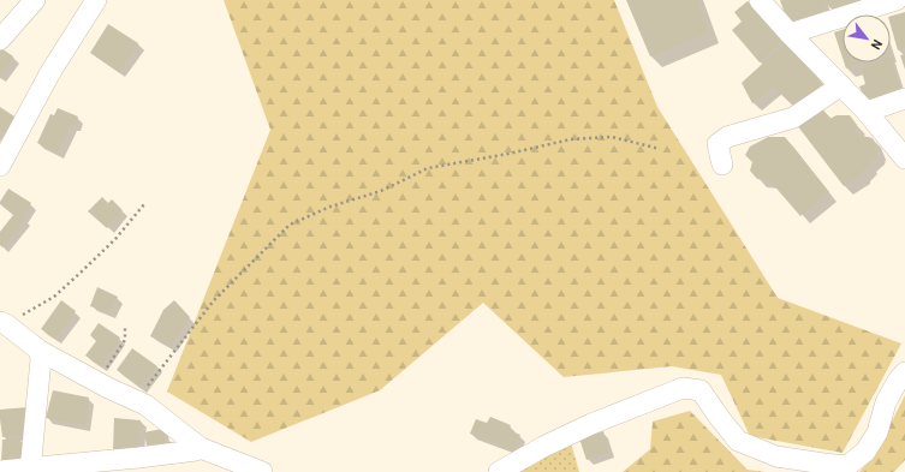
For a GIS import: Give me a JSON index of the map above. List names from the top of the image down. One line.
{"north":"bottom right"}
